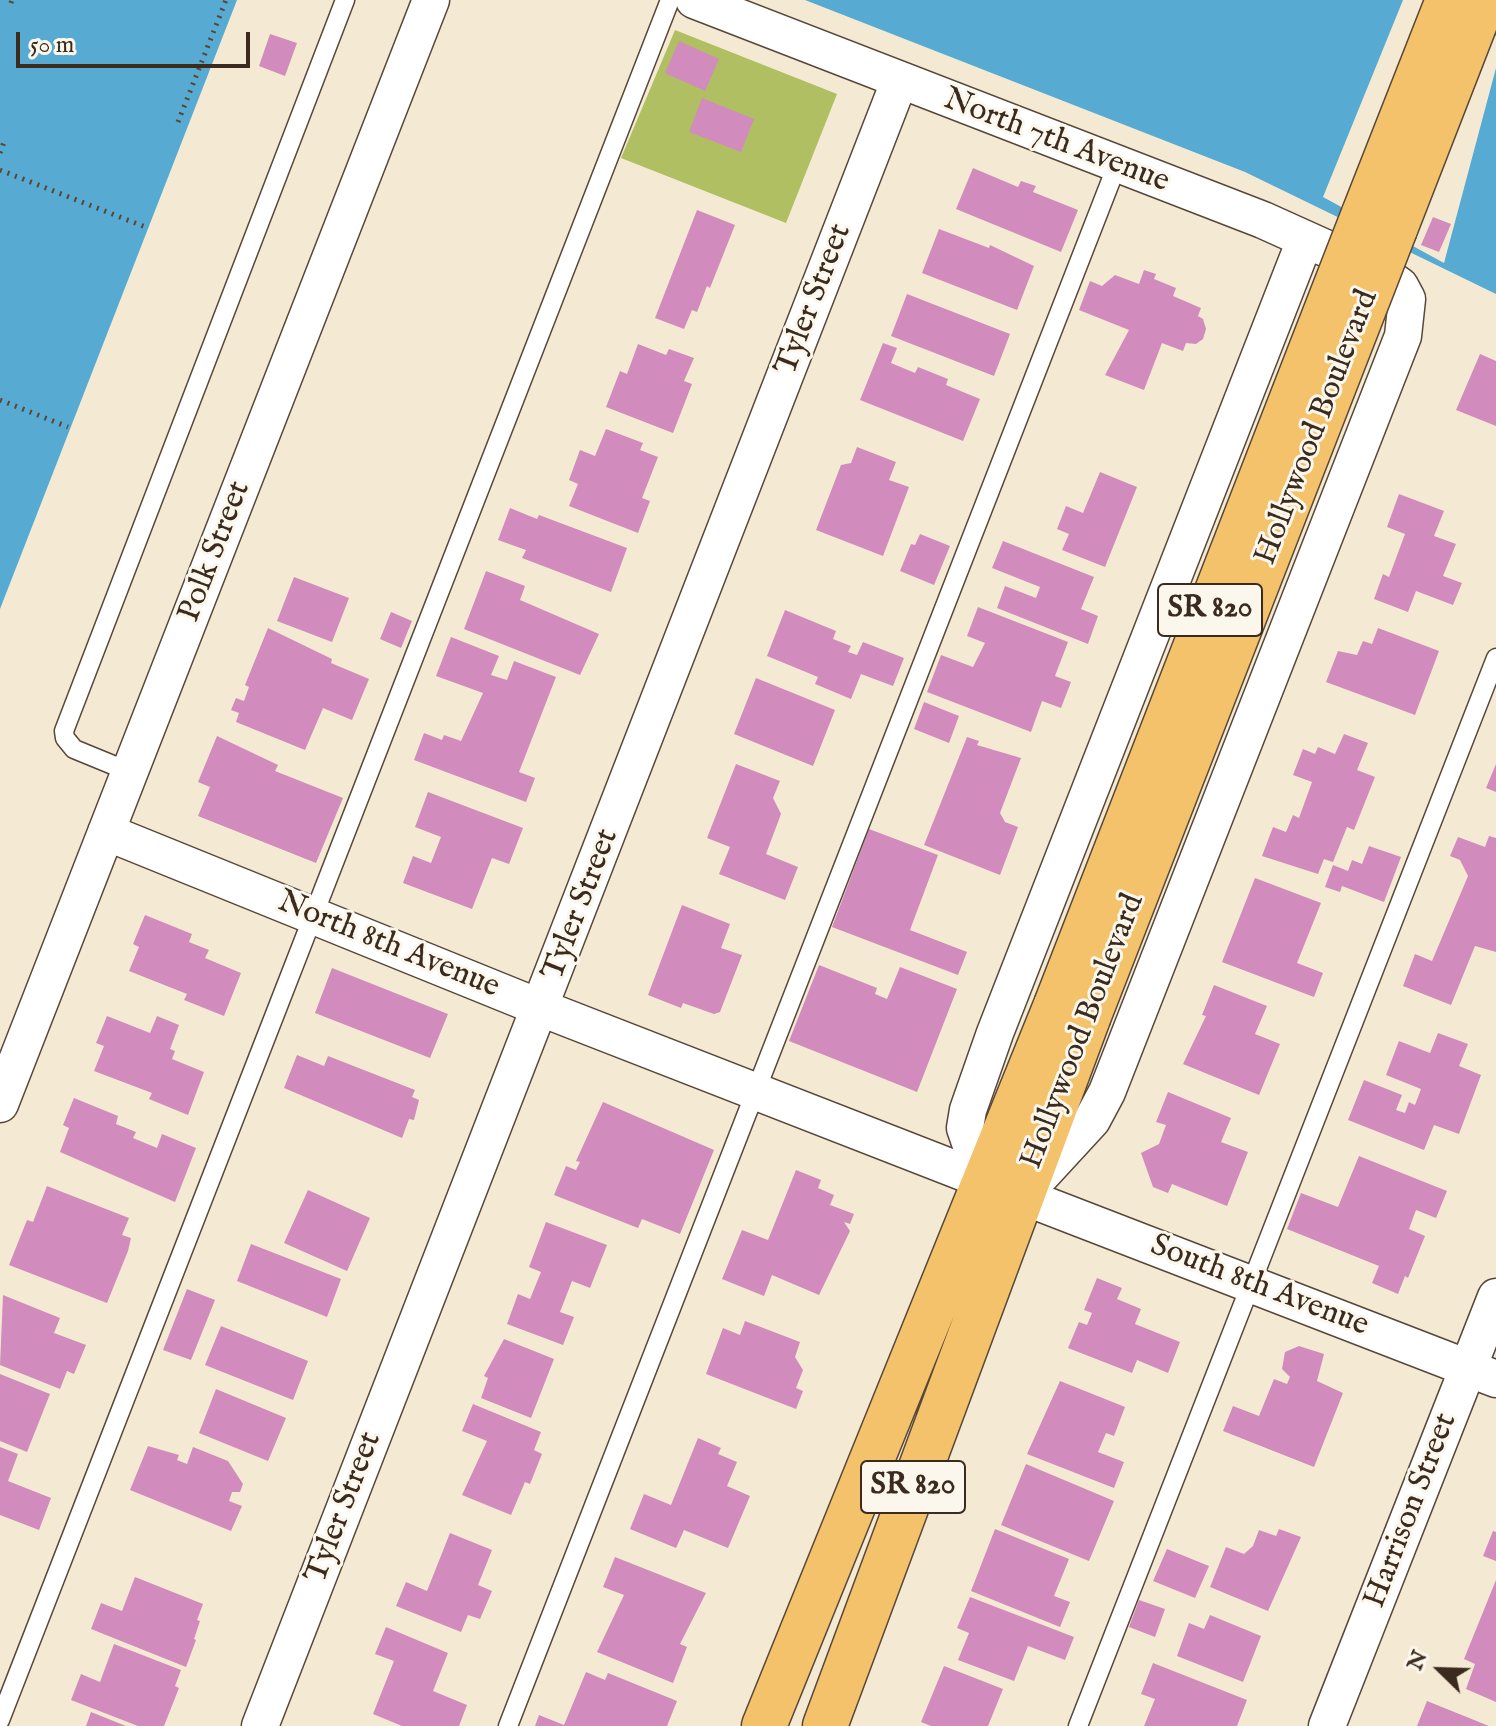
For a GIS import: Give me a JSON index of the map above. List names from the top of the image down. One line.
{"streets":{"main road":["Hollywood Boulevard","SR 820"],"street":["North 7th Avenue","Tyler Street","Polk Street","North 8th Avenue","South 8th Avenue","Harrison Street"]},"crossings":[["North 7th Avenue","Tyler Street"],["North 7th Avenue","Hollywood Boulevard"],["Tyler Street","North 8th Avenue"],["Hollywood Boulevard","North 8th Avenue"],["Hollywood Boulevard","South 8th Avenue"],["Polk Street","North 8th Avenue"],["North 8th Avenue","South 8th Avenue"],["South 8th Avenue","Harrison Street"]],"scale_bar":"50 m","north":"top left"}
